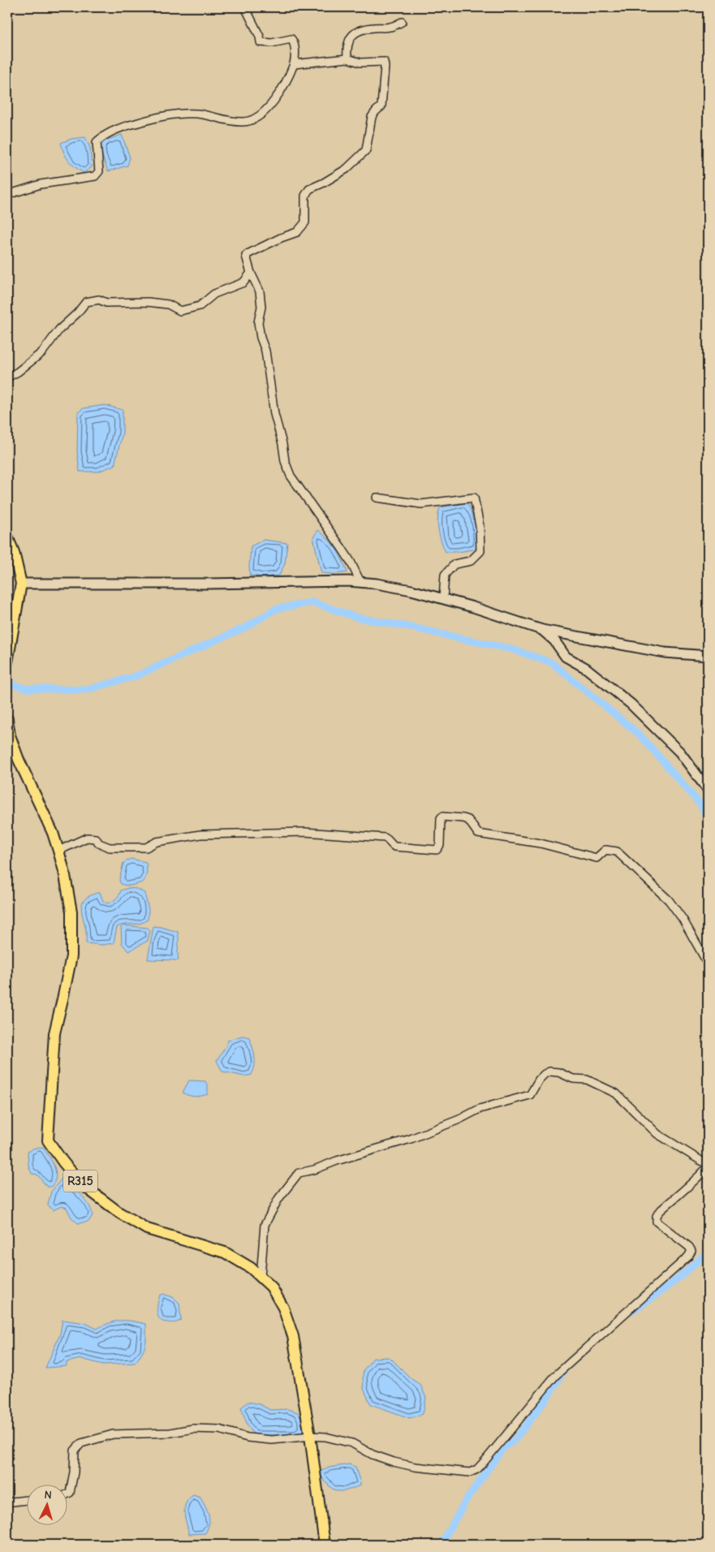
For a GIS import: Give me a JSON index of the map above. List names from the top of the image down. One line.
{"streets":{"main road":["R315"]},"north":"top"}
